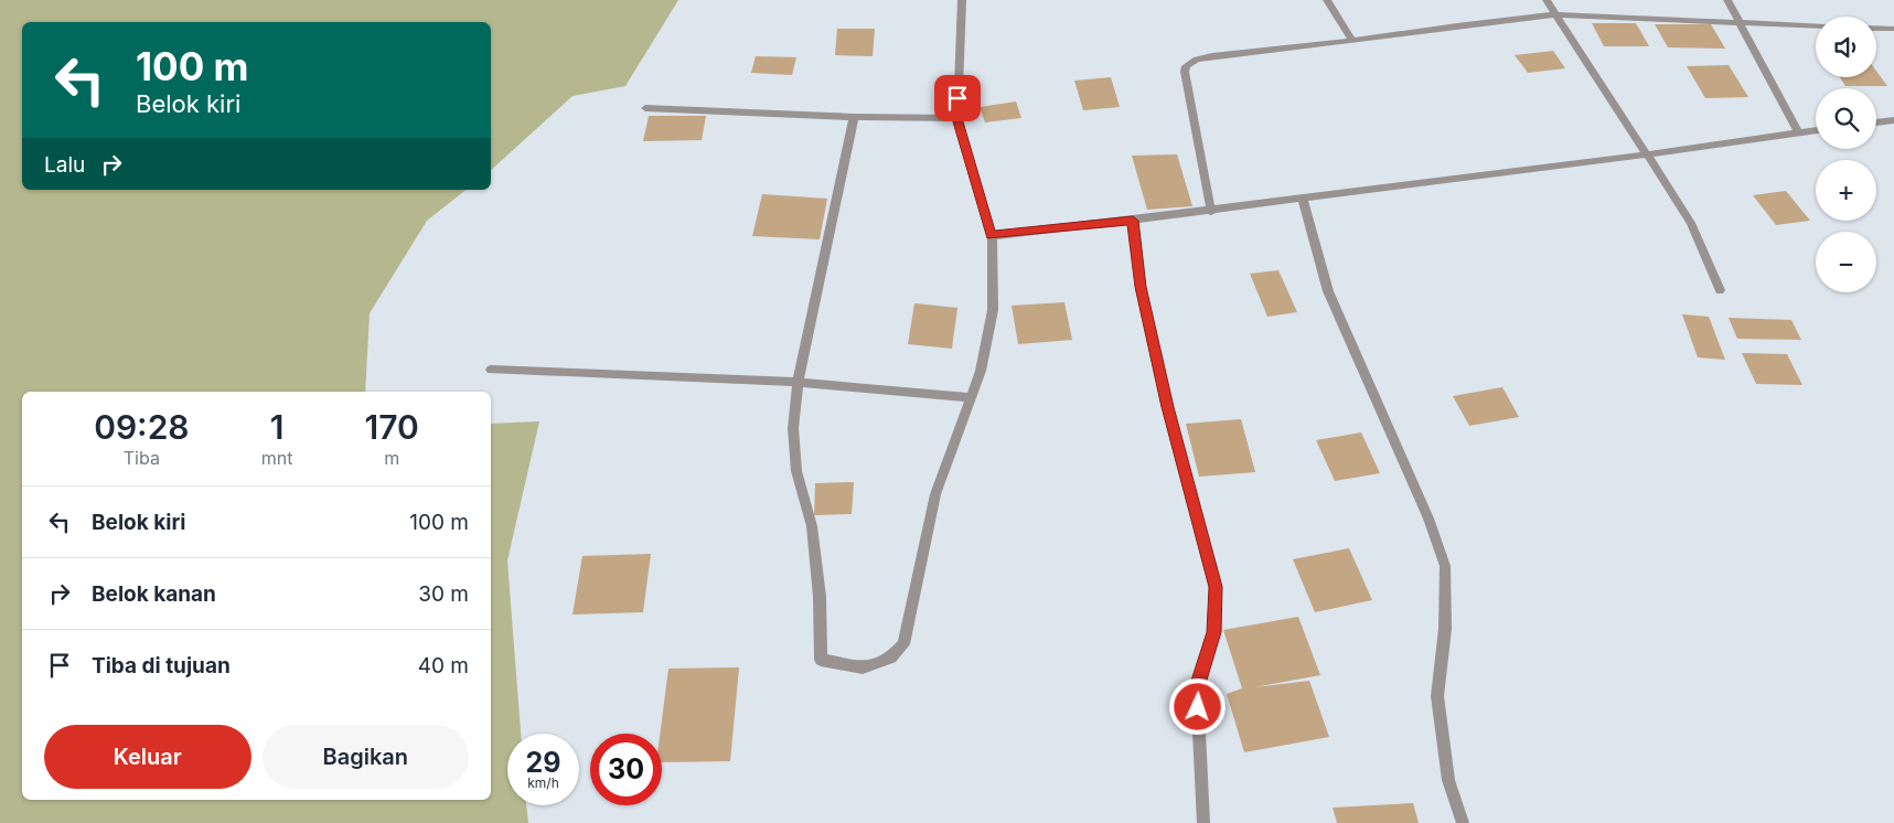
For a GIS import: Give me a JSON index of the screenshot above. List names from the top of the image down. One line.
{"page":{"map_buttons":["+","−"],"turn":["100 m","Belok kiri"],"then":"Lalu","eta":["09:28","Tiba","1","mnt","170","m"],"list":[{"name":"Belok kiri","value":"100 m"},{"name":"Belok kanan","value":"30 m"},{"name":"Tiba di tujuan","value":"40 m"}],"buttons":["Keluar","Bagikan"],"speed":"29 km/h","limit":"30"}}
